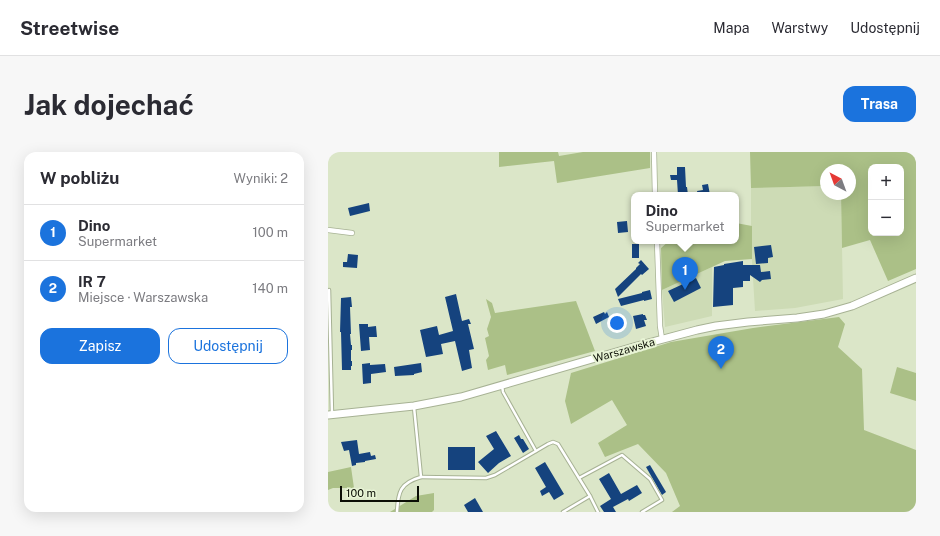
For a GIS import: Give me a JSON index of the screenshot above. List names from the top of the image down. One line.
{"streets":{"main road":["Warszawska"]},"scale_bar":"100 m","north":"top left","page":{"header":"Streetwise","nav":["Mapa","Warstwy","Udostępnij"],"buttons":["Trasa",["Zapisz","Udostępnij"]],"title":"Jak dojechać","heading":["W pobliżu","Wyniki: 2"],"map_buttons":["+","−"],"popup":["Dino","Supermarket"],"list":[{"mark":"1","name":"Dino","note":"Supermarket","value":"100 m"},{"mark":"2","name":"IR 7","note":"Miejsce · Warszawska","value":"140 m"}],"pins":["1","2"],"scale":"100 m"}}
